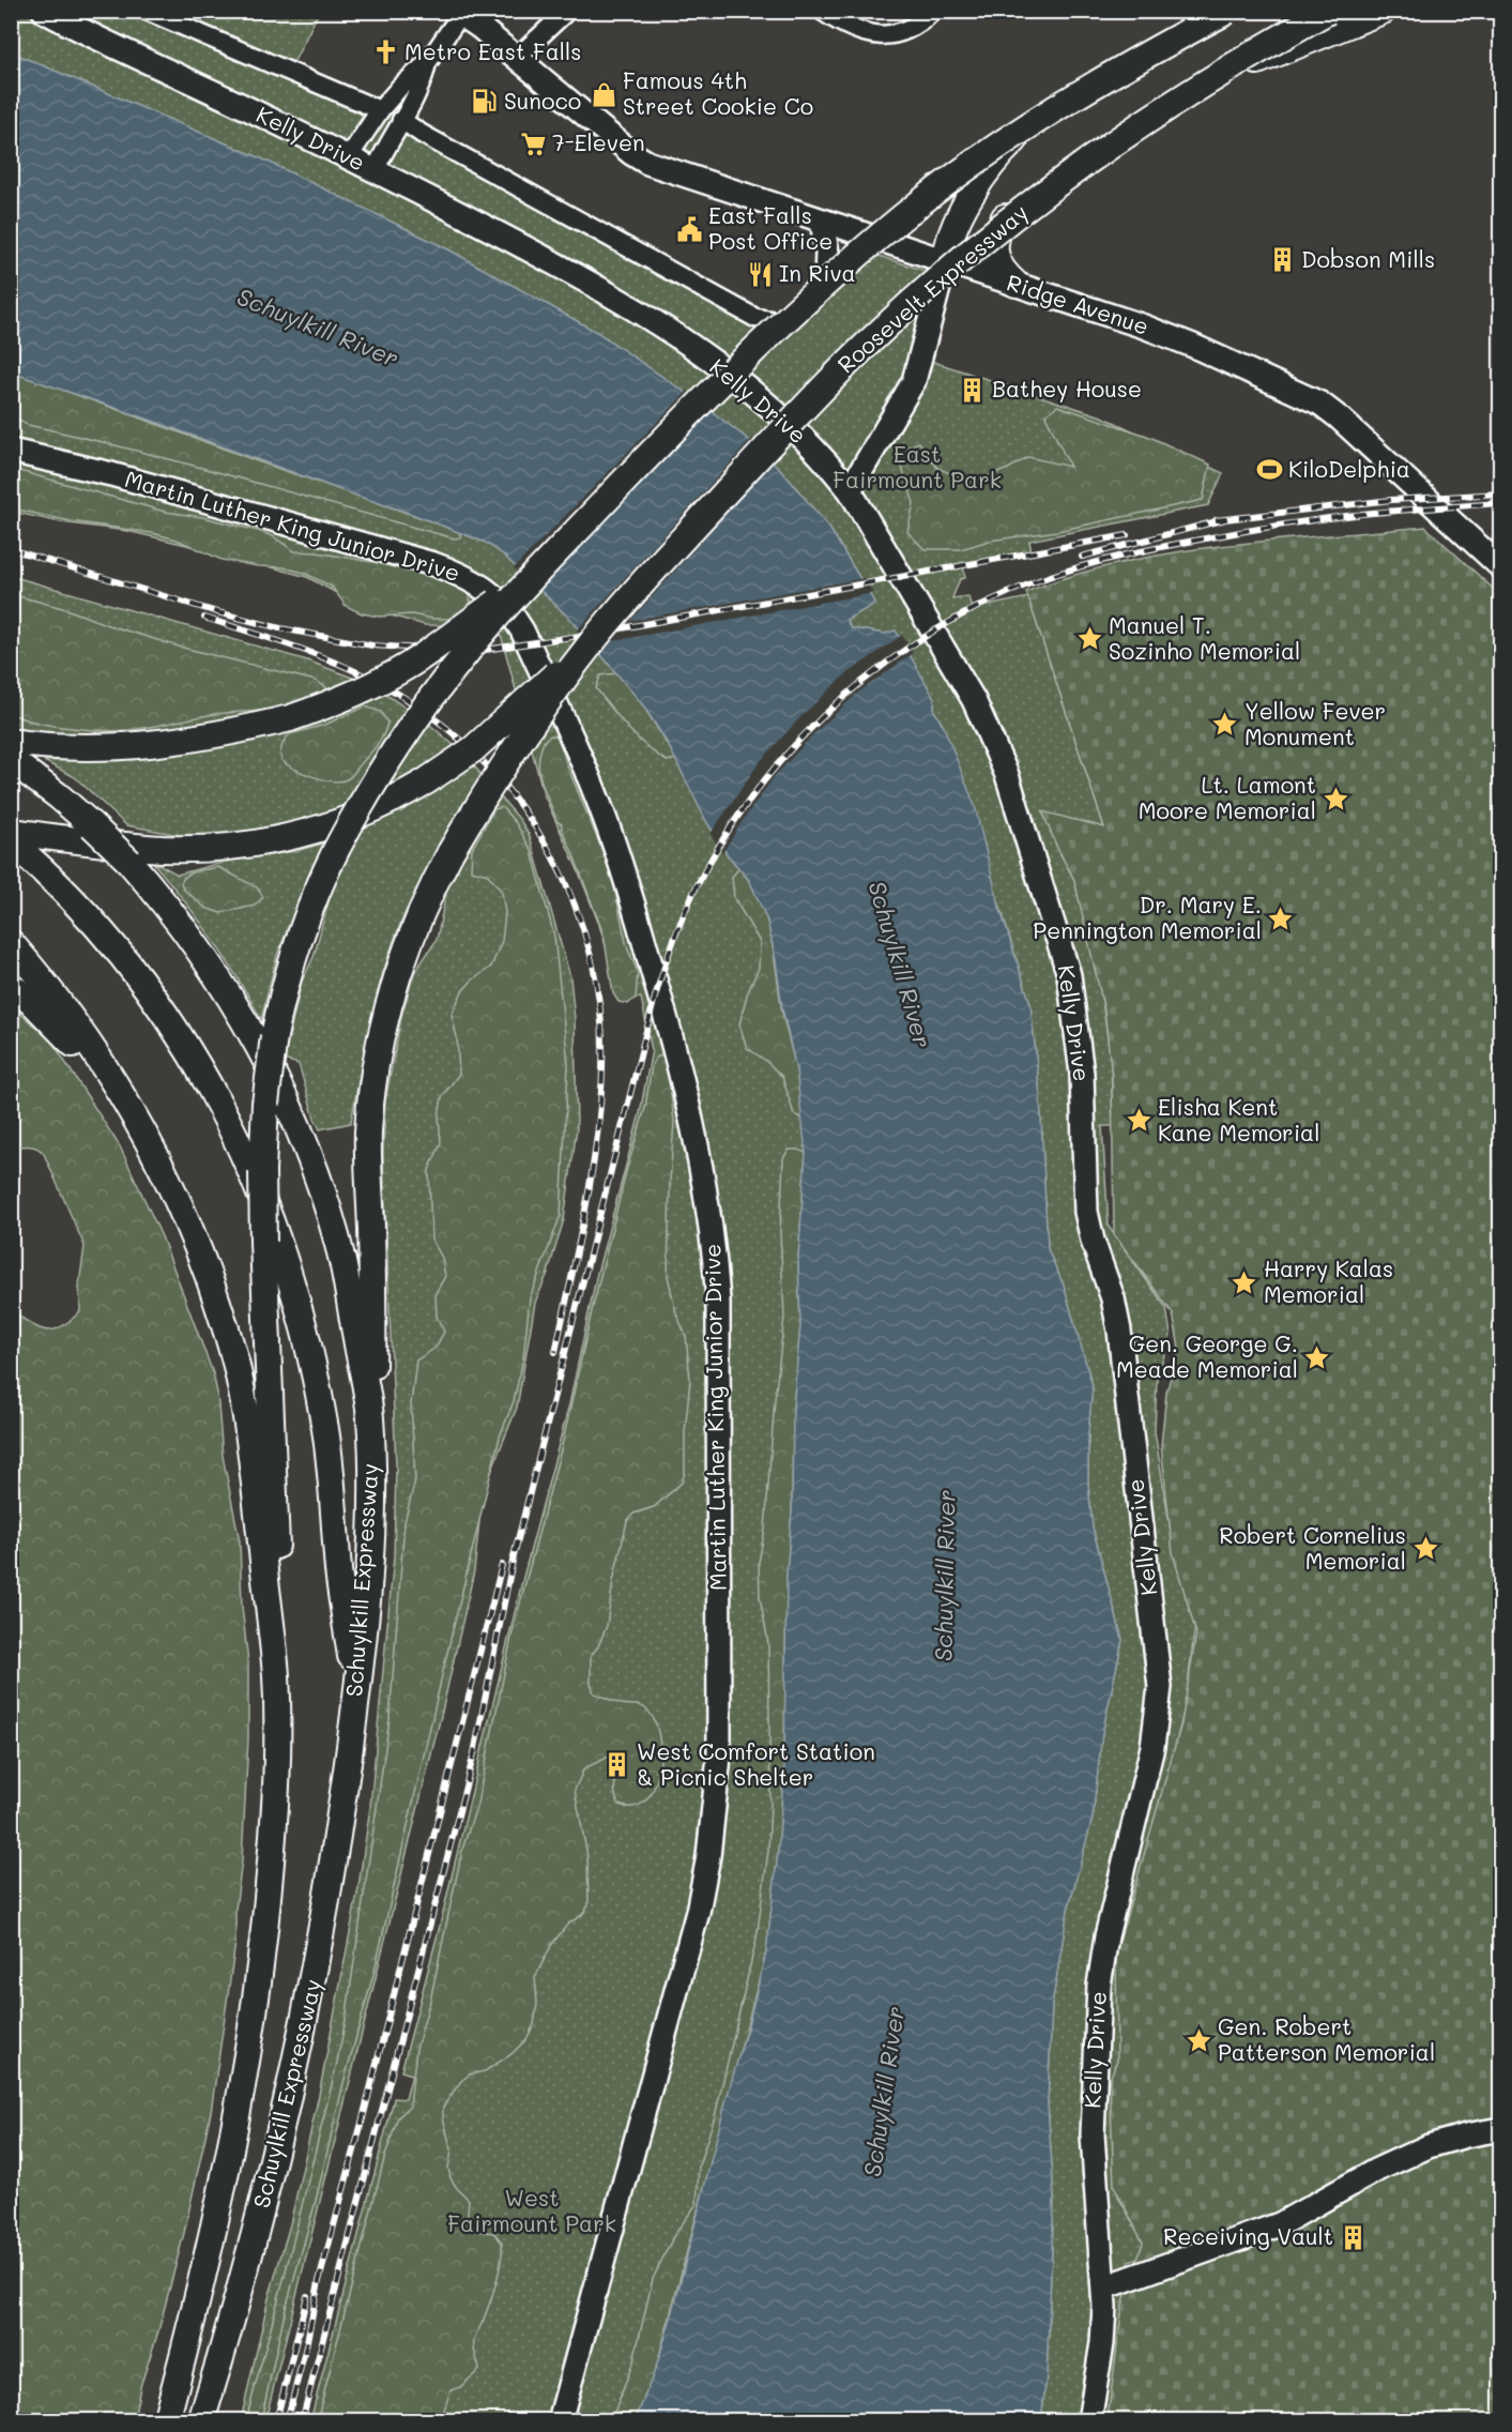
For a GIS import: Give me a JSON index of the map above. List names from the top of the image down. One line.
{"streets":{"highway":["Roosevelt Expressway","Schuylkill Expressway"],"main road":["Kelly Drive","Ridge Avenue","Martin Luther King Junior Drive"]},"water":["Schuylkill River"],"parks":["East Fairmount Park","West Fairmount Park"],"places":{"church":["Metro East Falls"],"shop":["Famous 4th Street Cookie Co"],"fuel station":["Sunoco"],"supermarket":["7-Eleven"],"public building":["East Falls Post Office"],"building":["Dobson Mills","Bathey House","West Comfort Station & Picnic Shelter","Receiving Vault"],"restaurant":["In Riva"],"sports":["KiloDelphia"],"place":["Manuel T. Sozinho Memorial","Yellow Fever Monument","Lt. Lamont Moore Memorial","Dr. Mary E. Pennington Memorial","Elisha Kent Kane Memorial","Harry Kalas Memorial","Gen. George G. Meade Memorial","Robert Cornelius Memorial","Gen. Robert Patterson Memorial"]}}
